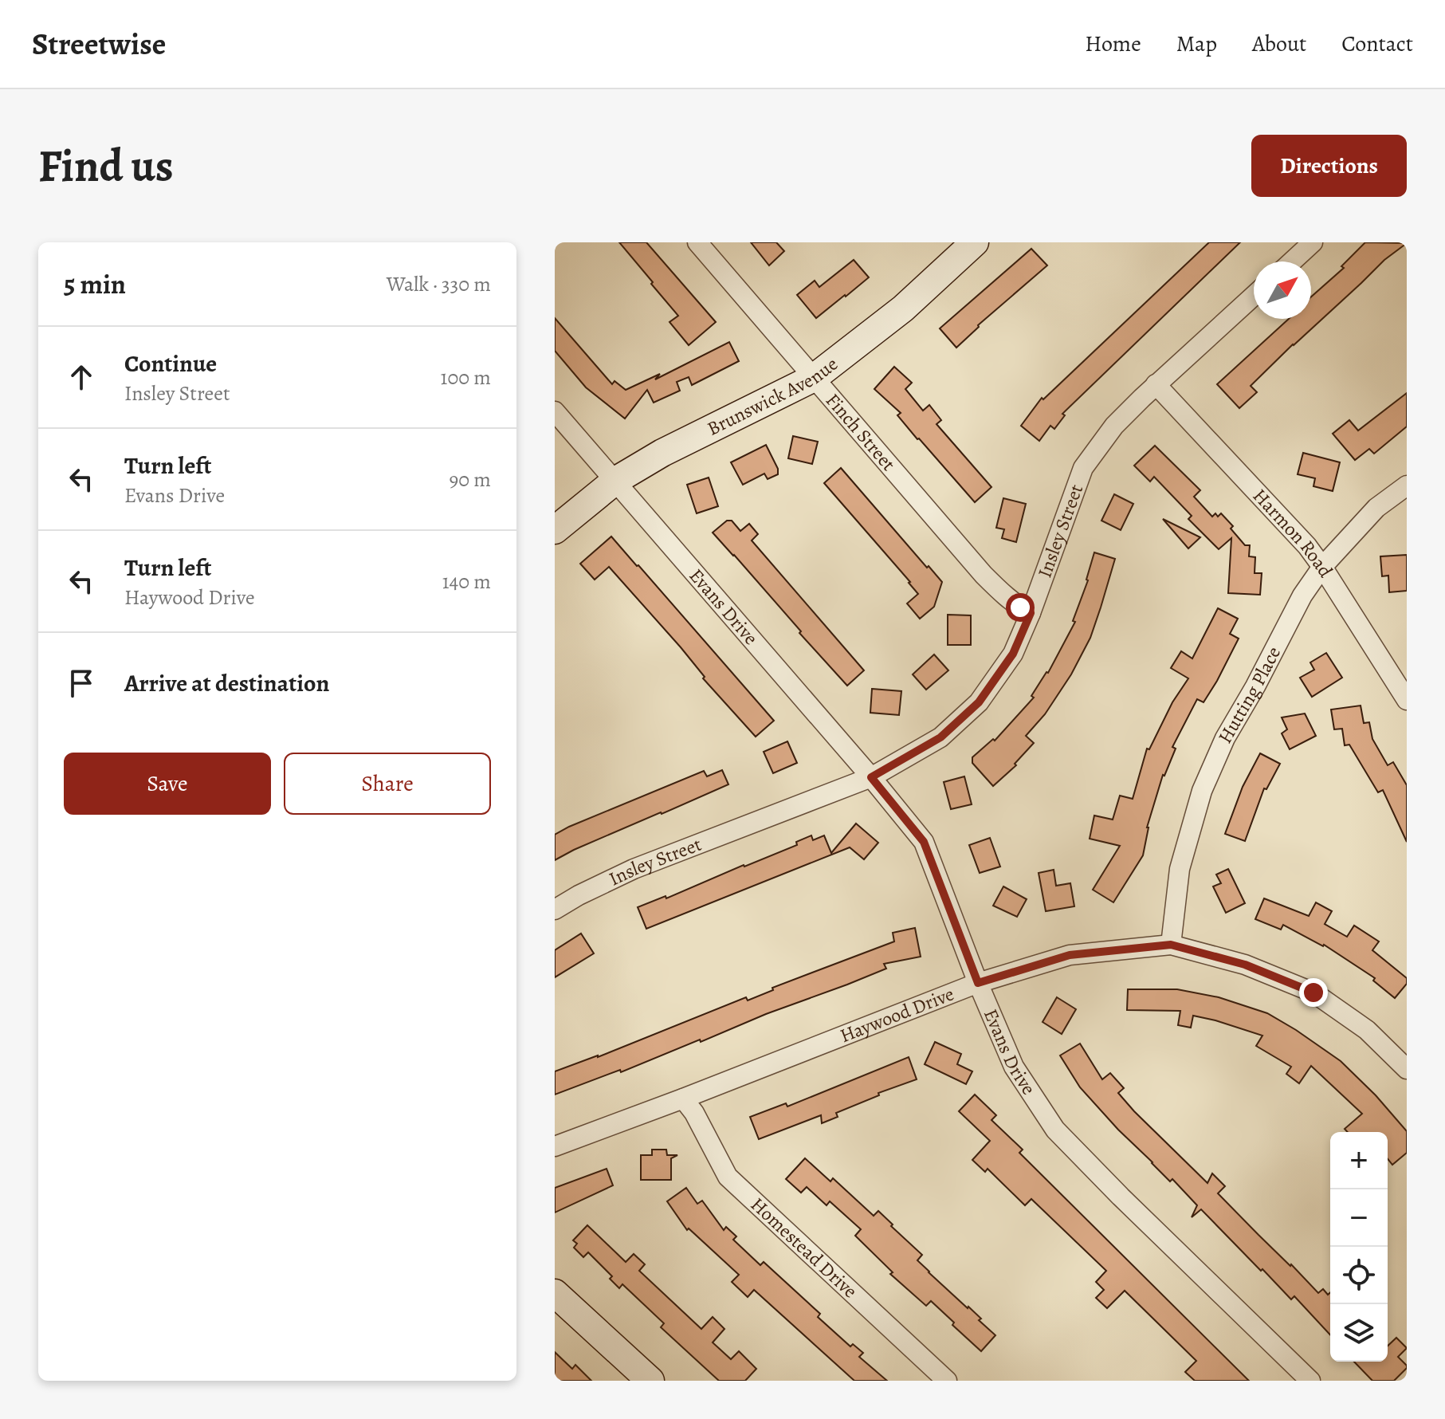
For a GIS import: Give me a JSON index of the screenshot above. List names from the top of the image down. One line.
{"streets":{"street":["Brunswick Avenue","Finch Street","Insley Street","Harmon Road","Evans Drive","Hutting Place","Haywood Drive","Homestead Drive"]},"crossings":[["Brunswick Avenue","Finch Street"],["Brunswick Avenue","Evans Drive"],["Finch Street","Insley Street"],["Insley Street","Harmon Road"],["Insley Street","Evans Drive"],["Harmon Road","Hutting Place"],["Evans Drive","Haywood Drive"],["Hutting Place","Haywood Drive"],["Haywood Drive","Homestead Drive"]],"north":"top right","page":{"header":"Streetwise","nav":["Home","Map","About","Contact"],"buttons":["Directions",["Save","Share"]],"title":"Find us","heading":["5 min","Walk · 330 m"],"list":[["Continue","Insley Street","100 m"],["Turn left","Evans Drive","90 m"],["Turn left","Haywood Drive","140 m"],"Arrive at destination"],"map_buttons":["+","−"]}}
